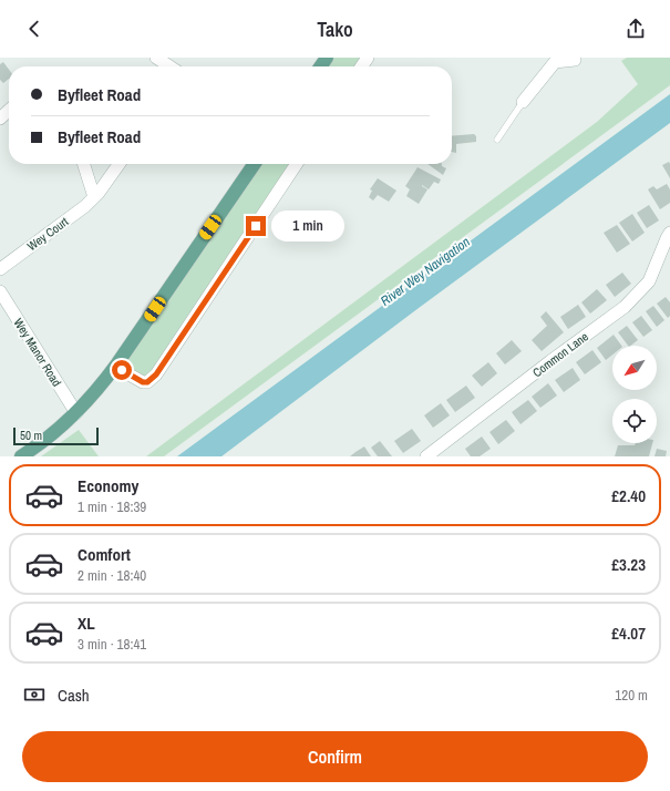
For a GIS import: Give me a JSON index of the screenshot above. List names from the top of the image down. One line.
{"streets":{"street":["Wey Court","Wey Manor Road","Common Lane"]},"water":["River Wey Navigation"],"scale_bar":"50 m","north":"bottom left","page":{"header":"Tako","banner":["Byfleet Road","Byfleet Road"],"bubble":"1 min","scale":"50 m","list":[{"name":"Economy","note":"1 min · 18:39","value":"£2.40"},{"name":"Comfort","note":"2 min · 18:40","value":"£3.23"},{"name":"XL","note":"3 min · 18:41","value":"£4.07"}],"pay":["Cash","120 m"],"buttons":"Confirm"}}
